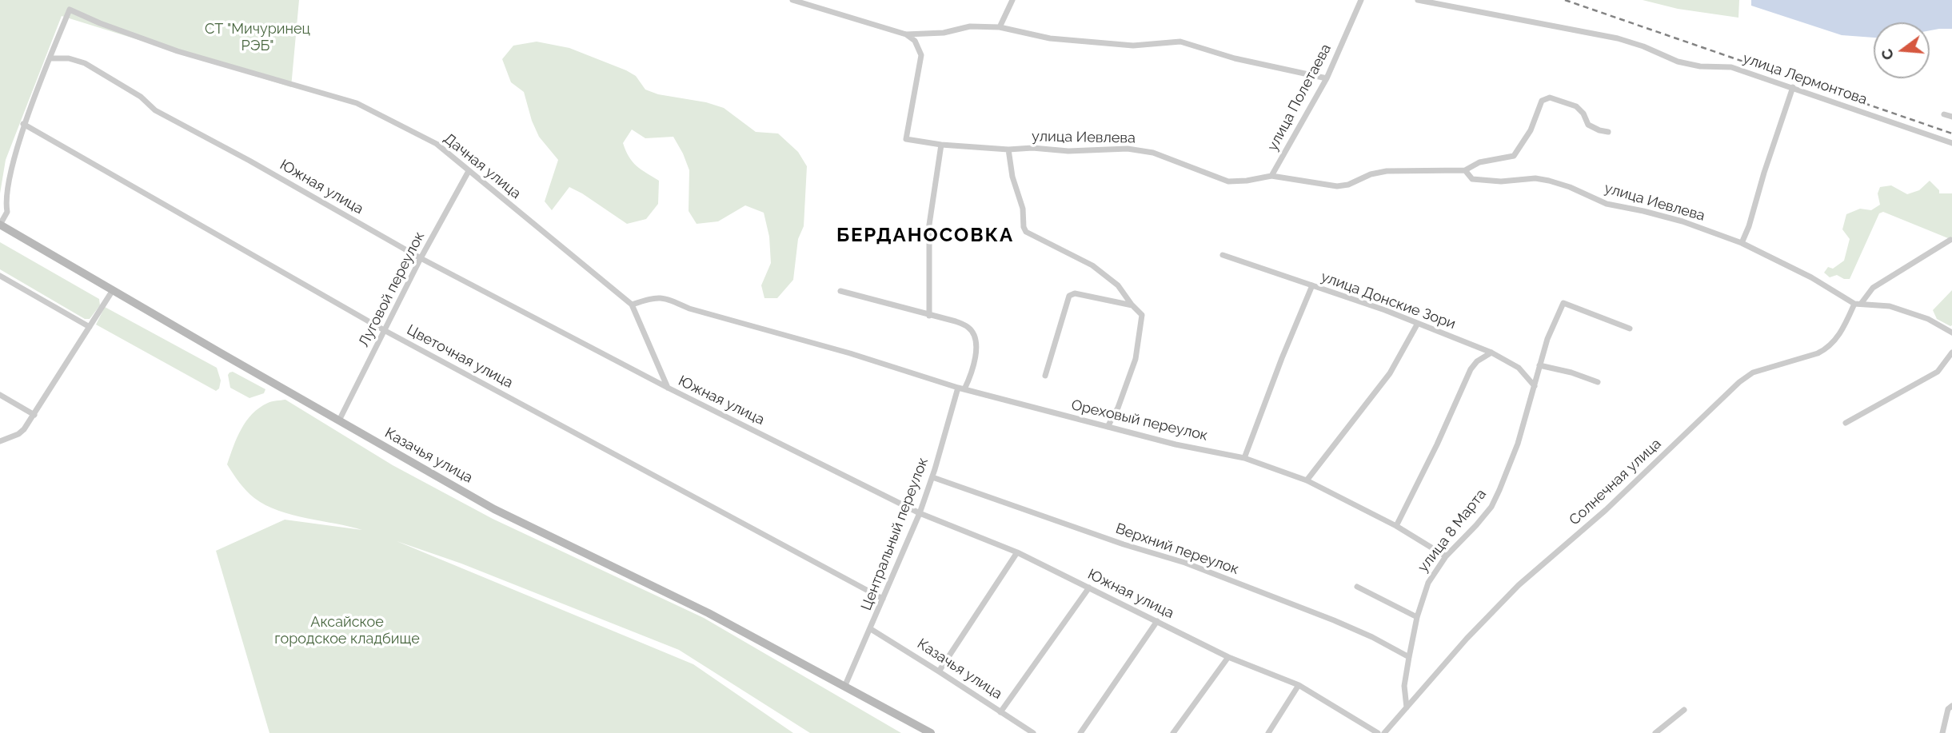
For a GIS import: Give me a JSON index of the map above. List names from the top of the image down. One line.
{"streets":{"main road":["Казачья улица"],"street":["улица Лермонтова","улица Полетаева","улица Иевлева","Дачная улица","Южная улица","Луговой переулок","улица Донские Зори","Цветочная улица","Ореховый переулок","Солнечная улица","улица 8 Марта","Центральный переулок","Верхний переулок"]},"crossings":[["улица Полетаева","улица Иевлева"],["улица Иевлева","Солнечная улица"],["Дачная улица","Южная улица"],["Дачная улица","Луговой переулок"],["Дачная улица","Ореховый переулок"],["Южная улица","Луговой переулок"],["Южная улица","Центральный переулок"],["Луговой переулок","Цветочная улица"],["Луговой переулок","Казачья улица"],["улица Донские Зори","улица 8 Марта"],["Цветочная улица","Центральный переулок"],["Ореховый переулок","улица 8 Марта"],["Ореховый переулок","Центральный переулок"],["Казачья улица","Центральный переулок"],["Солнечная улица","улица 8 Марта"],["улица 8 Марта","Верхний переулок"],["Центральный переулок","Верхний переулок"]],"districts":["БЕРДАНОСОВКА"],"parks":["СТ \"Мичуринец РЭБ\"","Аксайское городское кладбище"],"north":"left"}
